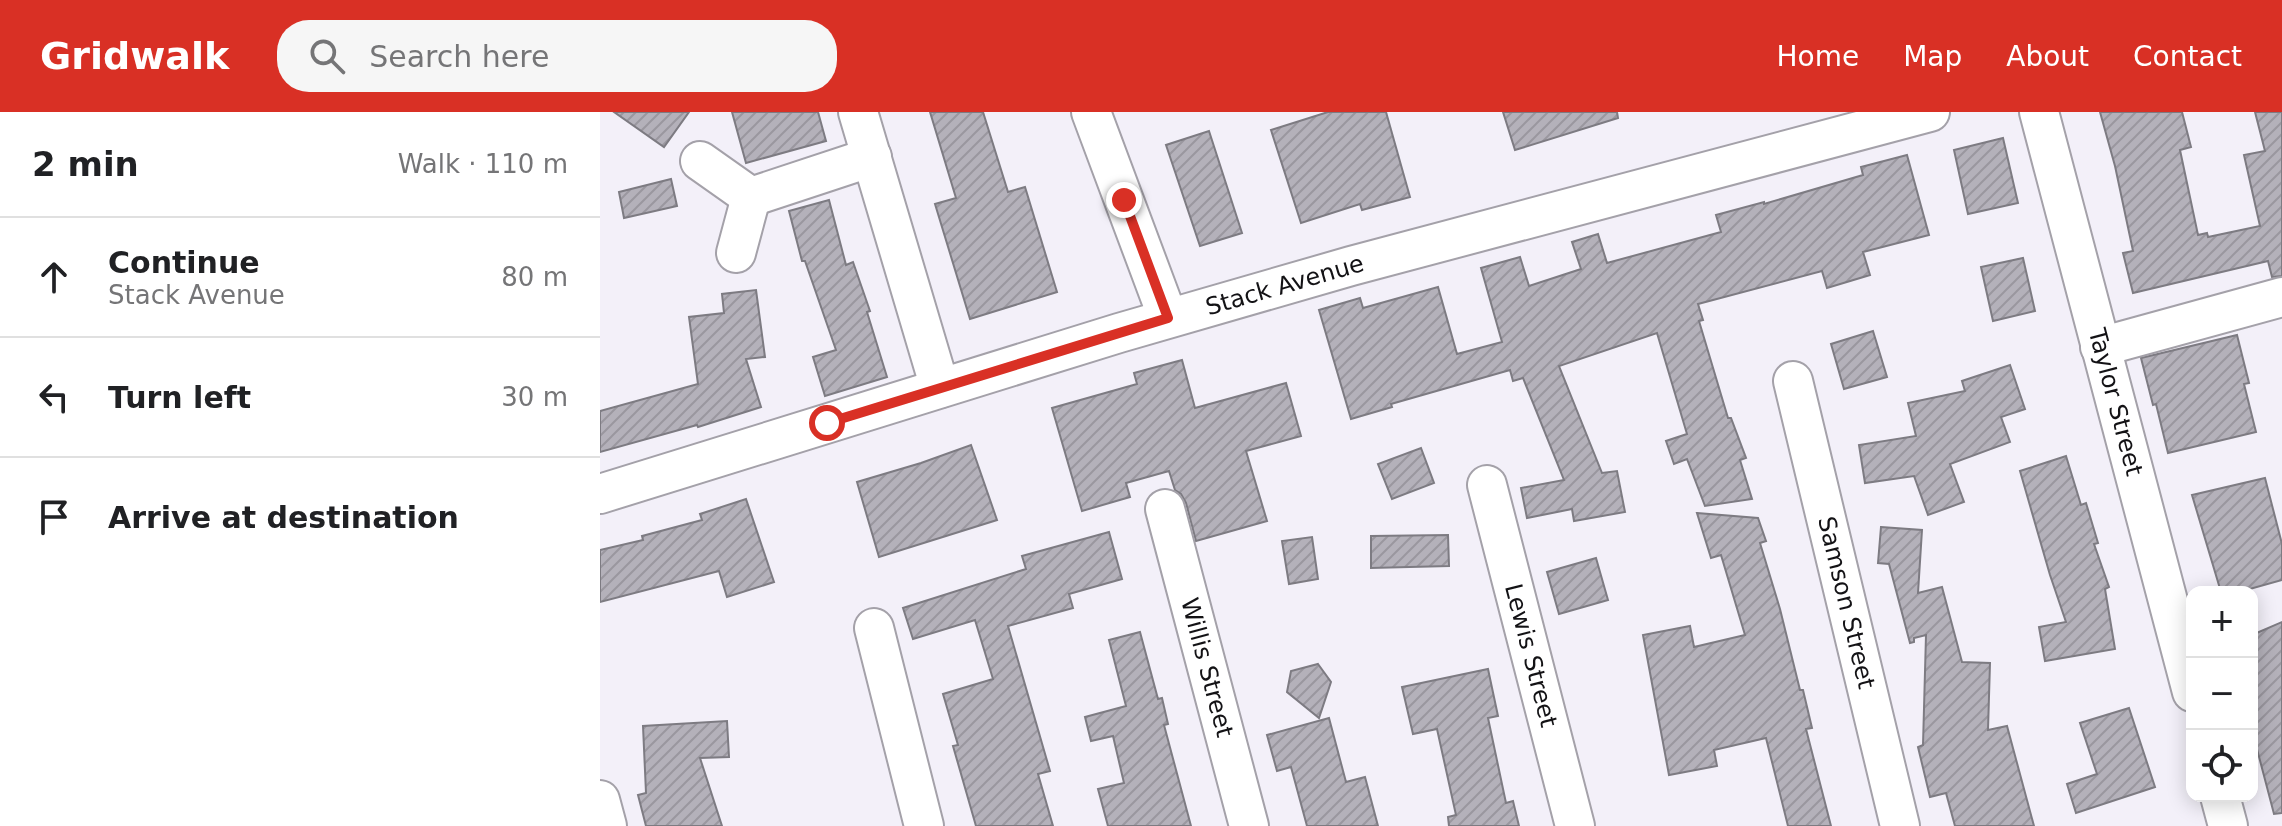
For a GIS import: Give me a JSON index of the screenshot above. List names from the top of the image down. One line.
{"streets":{"street":["Stack Avenue","Taylor Street","Samson Street","Lewis Street","Willis Street"]},"page":{"header":"Gridwalk","search":"Search here","nav":["Home","Map","About","Contact"],"heading":["2 min","Walk · 110 m"],"list":[["Continue","Stack Avenue","80 m"],["Turn left","30 m"],"Arrive at destination"],"map_buttons":["+","−"]}}
